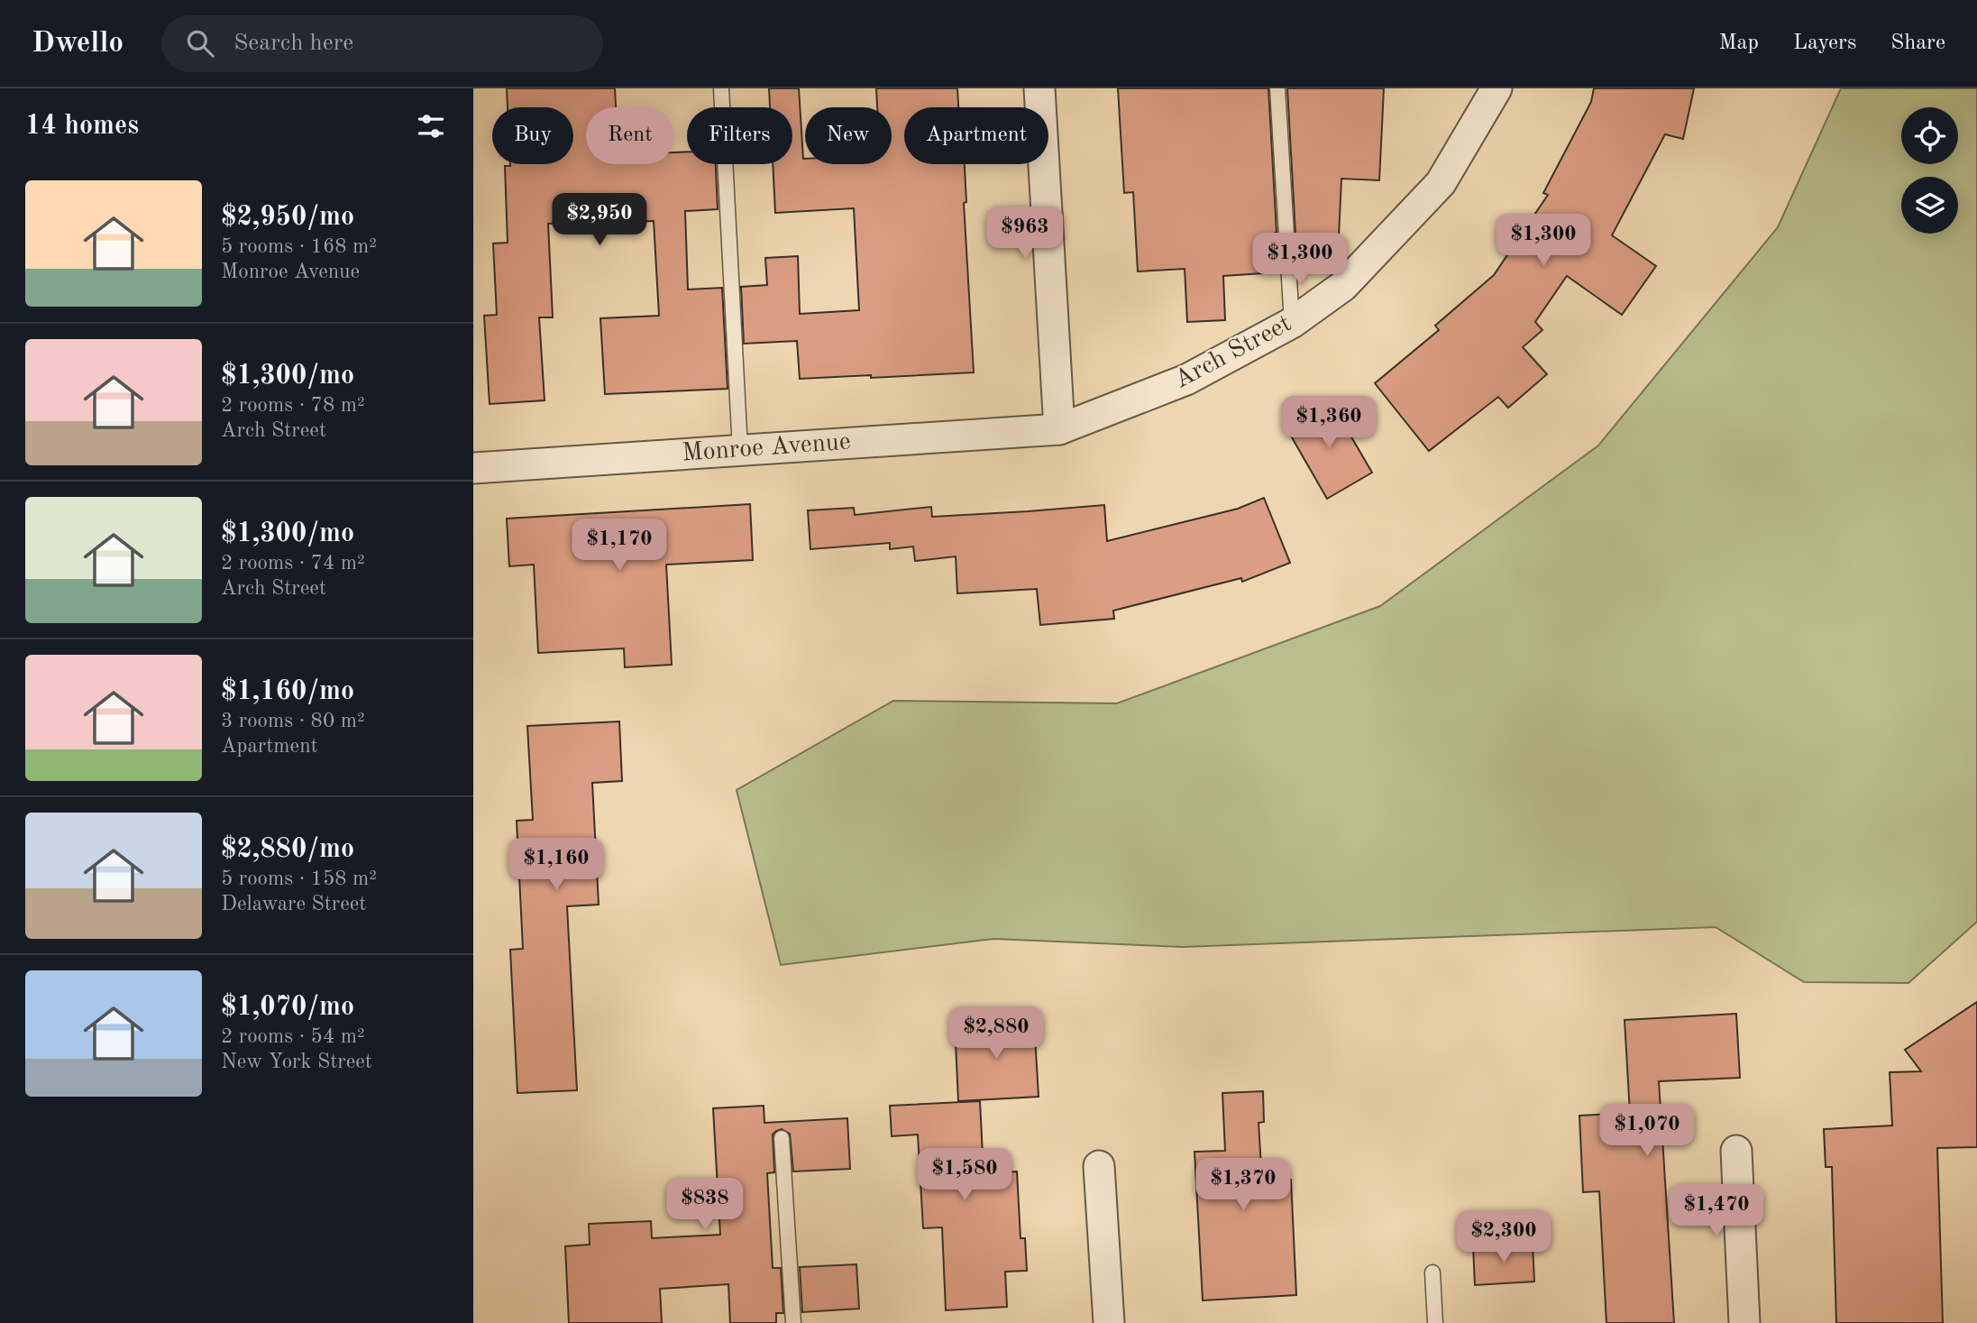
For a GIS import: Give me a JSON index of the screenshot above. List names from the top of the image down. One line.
{"streets":{"street":["Arch Street","Monroe Avenue"]},"crossings":[["Arch Street","Monroe Avenue"]],"page":{"header":"Dwello","search":"Search here","nav":["Map","Layers","Share"],"heading":"14 homes","chip":["Buy","Rent","Filters","New","Apartment"],"list":[{"name":"$2,950/mo","note":"5 rooms · 168 m² · Monroe Avenue"},{"name":"$1,300/mo","note":"2 rooms · 78 m² · Arch Street"},{"name":"$1,300/mo","note":"2 rooms · 74 m² · Arch Street"},{"name":"$1,160/mo","note":"3 rooms · 80 m² · Apartment"},{"name":"$2,880/mo","note":"5 rooms · 158 m² · Delaware Street"},{"name":"$1,070/mo","note":"2 rooms · 54 m² · New York Street"}],"price":["$2,950","$963","$1,300","$1,300","$1,360","$1,170","$1,160","$2,880","$1,070","$1,580","$1,370","$838","$1,470","$2,300"]}}
